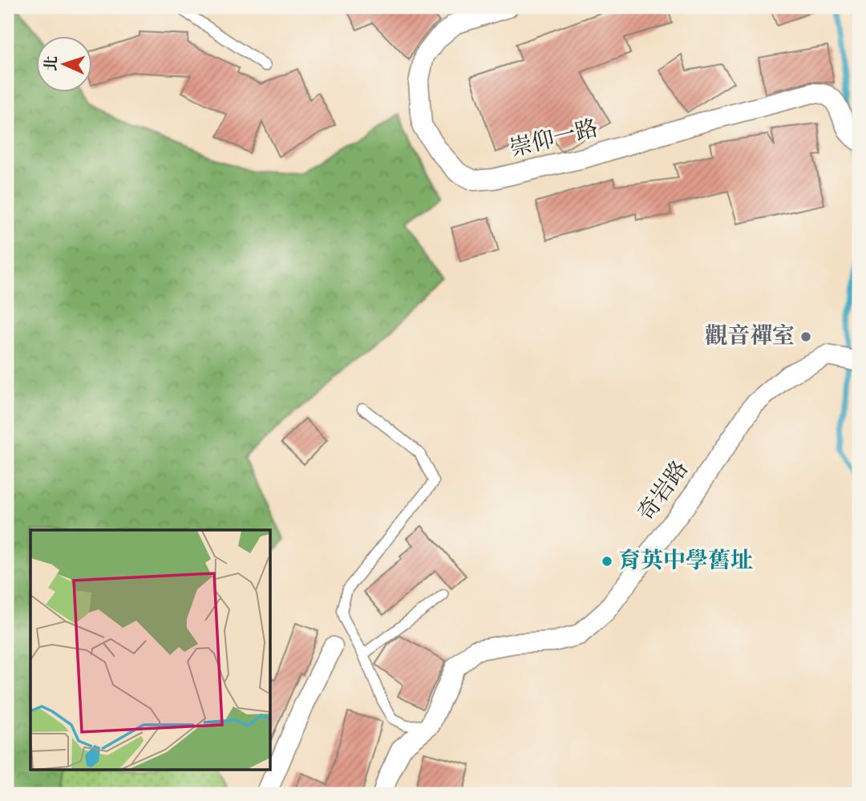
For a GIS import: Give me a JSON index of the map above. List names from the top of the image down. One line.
{"streets":{"street":["崇仰一路","奇岩路"]},"places":["觀音禪室","育英中學舊址"],"north":"left"}
